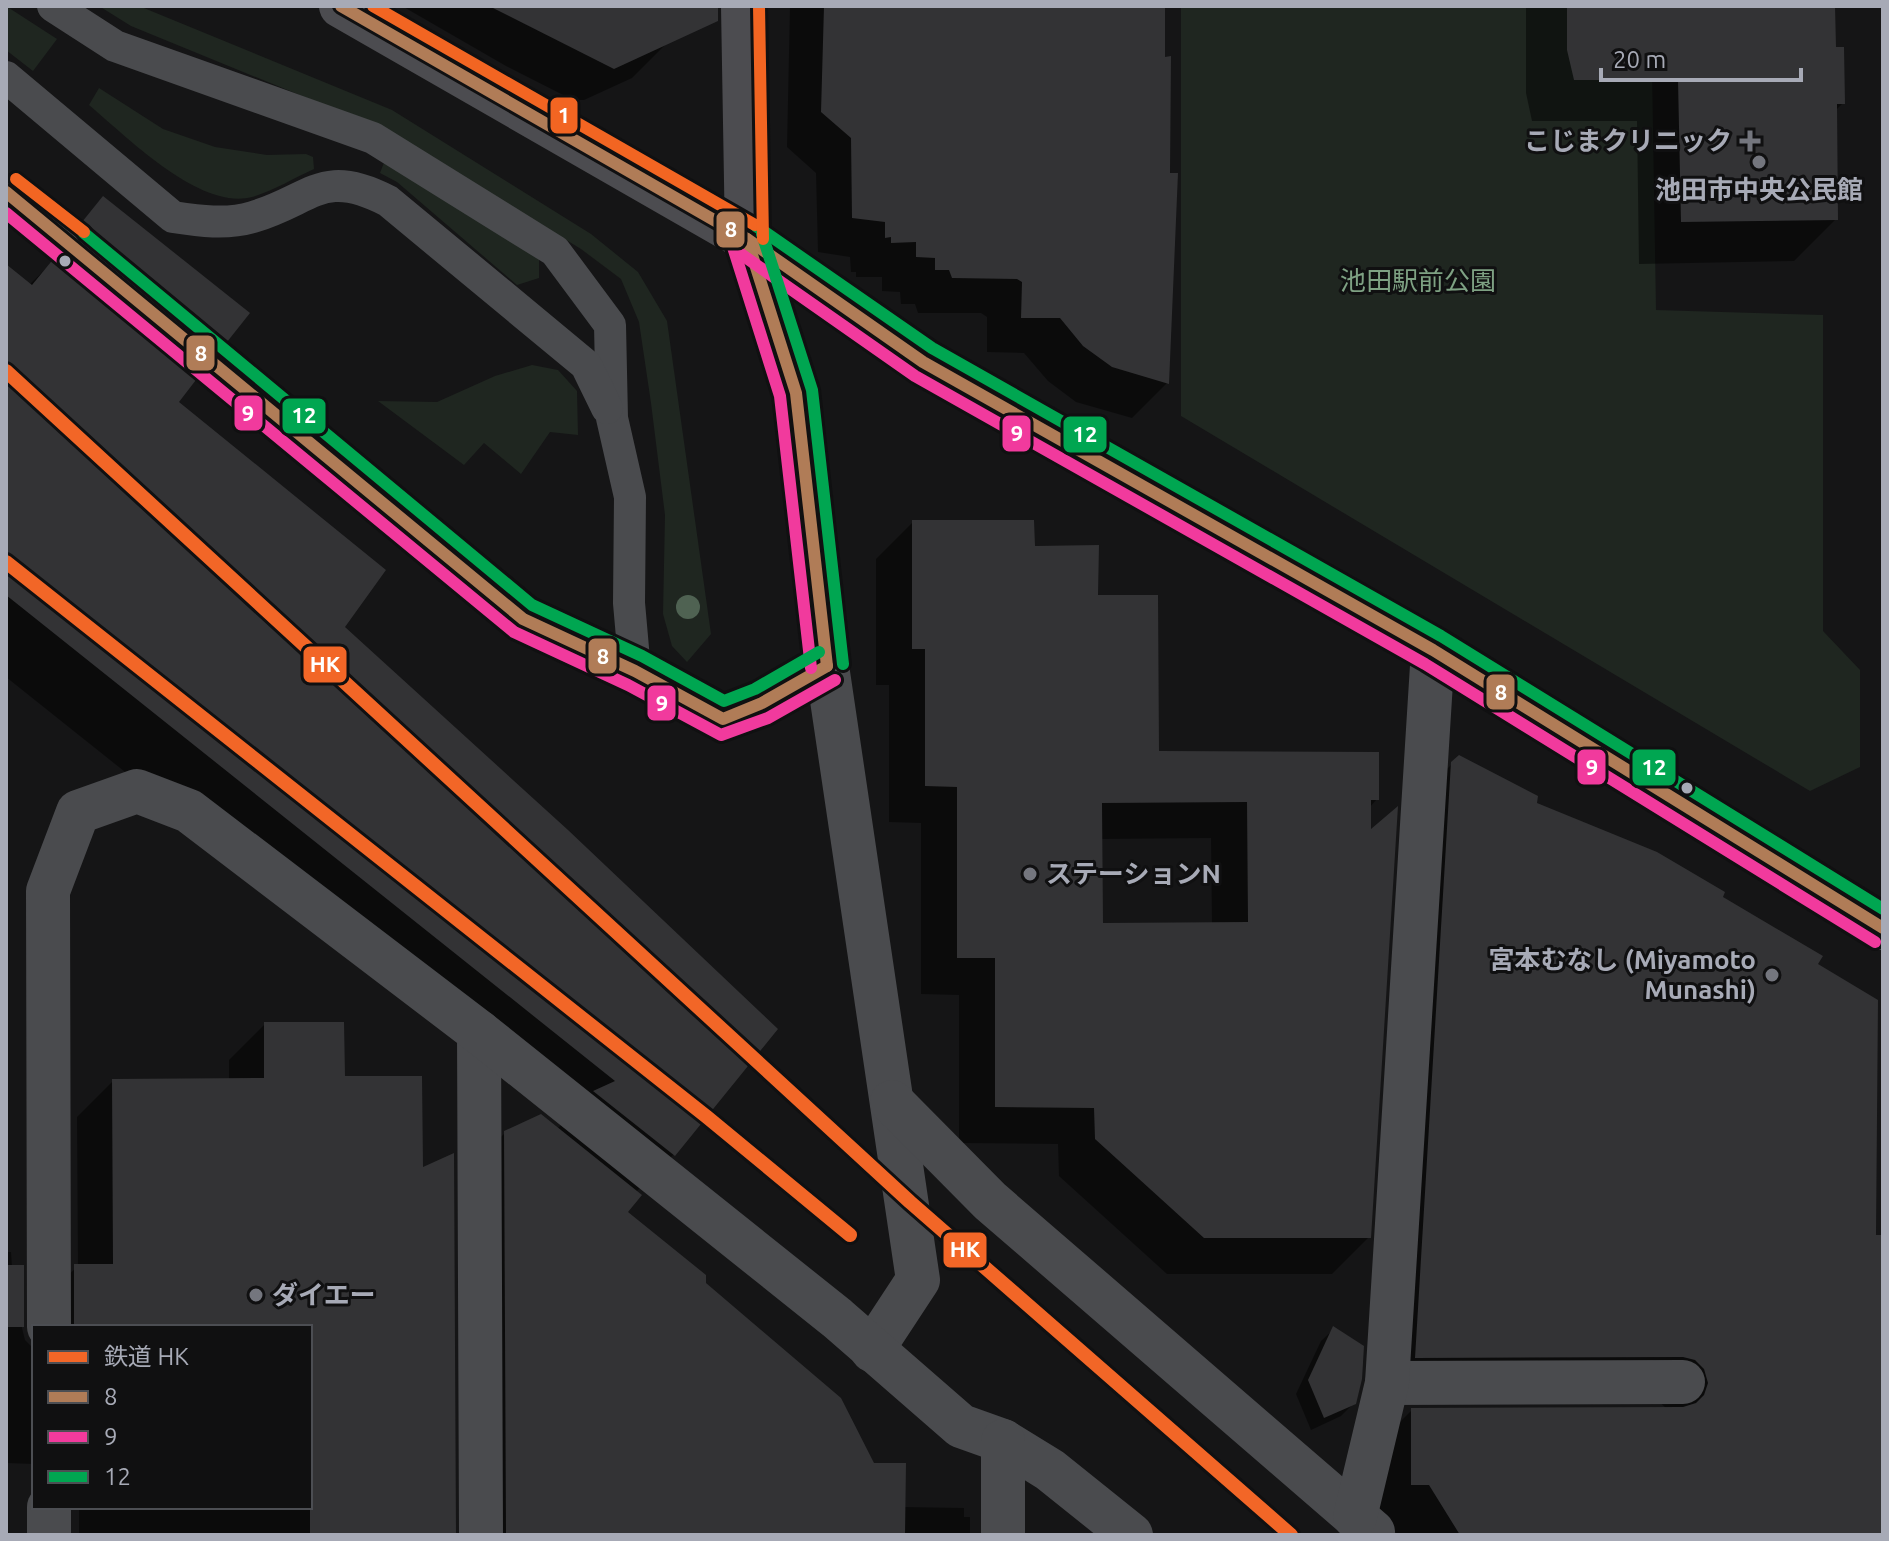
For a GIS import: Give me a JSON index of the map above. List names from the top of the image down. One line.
{"parks":["池田駅前公園"],"places":{"health":["こじまクリニック"],"other":["池田市中央公民館","ステーションN","宮本むなし (Miyamoto Munashi)","ダイエー"]},"lines":["transit line 8","transit line 1","transit line 9","transit line 12","rail line HK"],"legend":["鉄道 HK","8","9","12"],"scale_bar":"20 m"}
